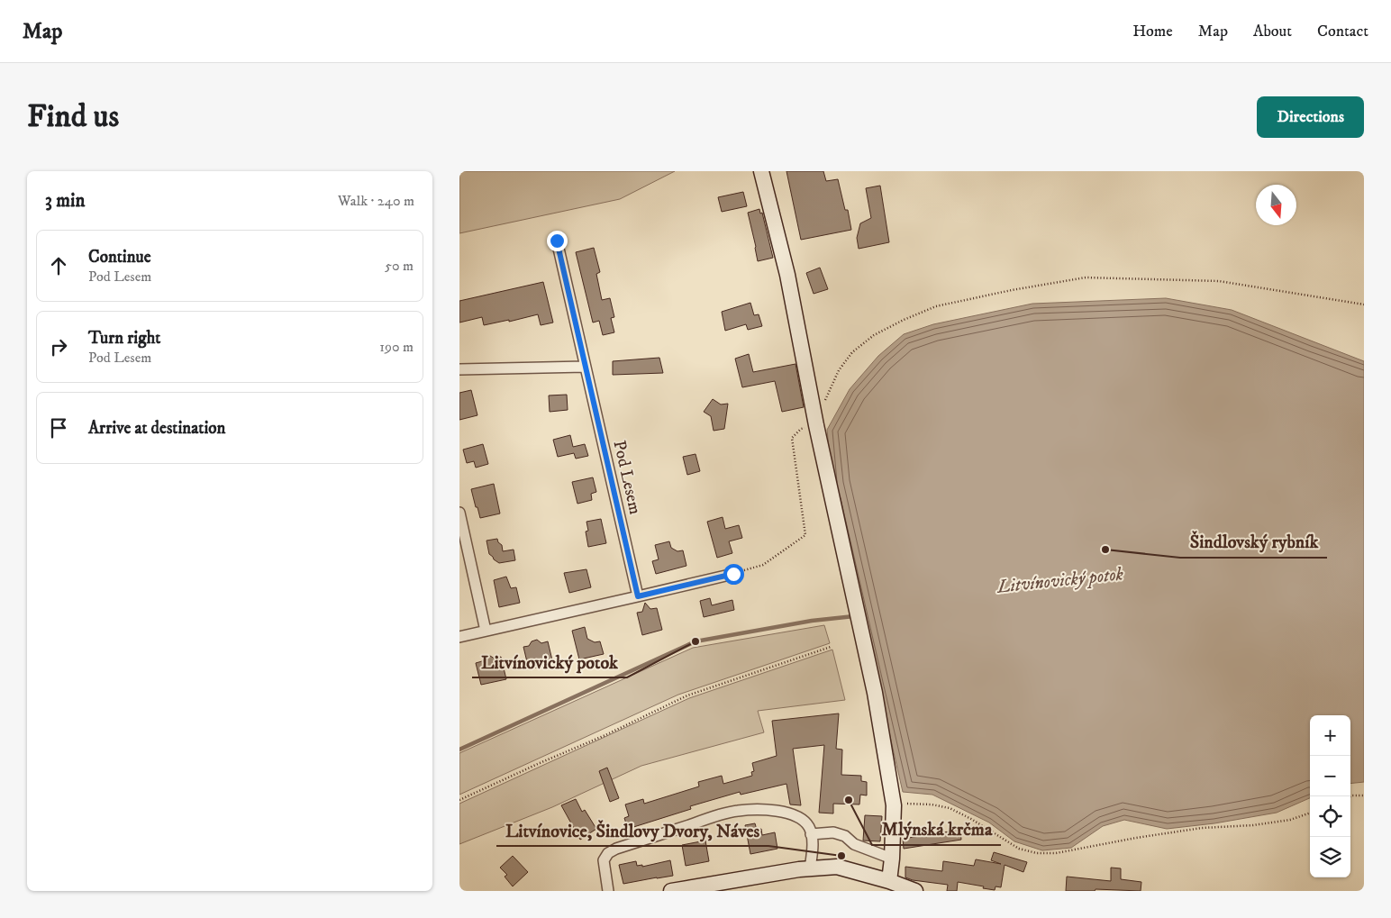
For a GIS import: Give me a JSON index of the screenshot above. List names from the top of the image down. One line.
{"streets":{"street":["Pod Lesem"]},"water":["Litvínovický potok"],"places":["Šindlovský rybník","Litvínovický potok","Mlýnská krčma","Litvínovice, Šindlovy Dvory, Náves"],"north":"bottom","page":{"header":"Map","nav":["Home","Map","About","Contact"],"buttons":"Directions","title":"Find us","heading":["3 min","Walk · 240 m"],"list":[["Continue","Pod Lesem","50 m"],["Turn right","Pod Lesem","190 m"],"Arrive at destination"],"map_buttons":["+","−"]}}
